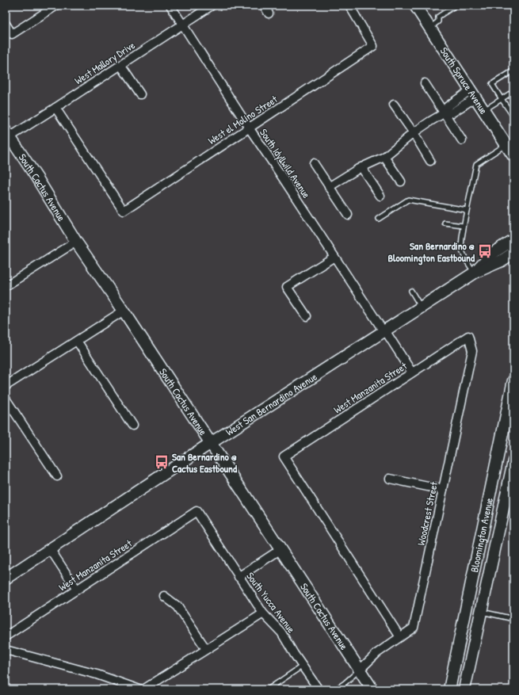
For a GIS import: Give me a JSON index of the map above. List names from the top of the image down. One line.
{"streets":{"main road":["South Spruce Avenue","South Cactus Avenue","West San Bernardino Avenue","Bloomington Avenue"],"street":["West Mallory Drive","West el Molino Street","South Idyllwild Avenue","West Manzanita Street","Woodcrest Street","South Yucca Avenue"]},"crossings":[["West Mallory Drive","West el Molino Street"],["West Mallory Drive","South Idyllwild Avenue"],["West Mallory Drive","South Cactus Avenue"],["West el Molino Street","South Idyllwild Avenue"],["South Idyllwild Avenue","West Manzanita Street"],["South Idyllwild Avenue","West San Bernardino Avenue"],["South Cactus Avenue","West San Bernardino Avenue"],["South Cactus Avenue","Woodcrest Street"],["West Manzanita Street","Woodcrest Street"],["West Manzanita Street","South Yucca Avenue"]],"places":{"bus stop":["San Bernardino @ Bloomington Eastbound","San Bernardino @ Cactus Eastbound"]}}
